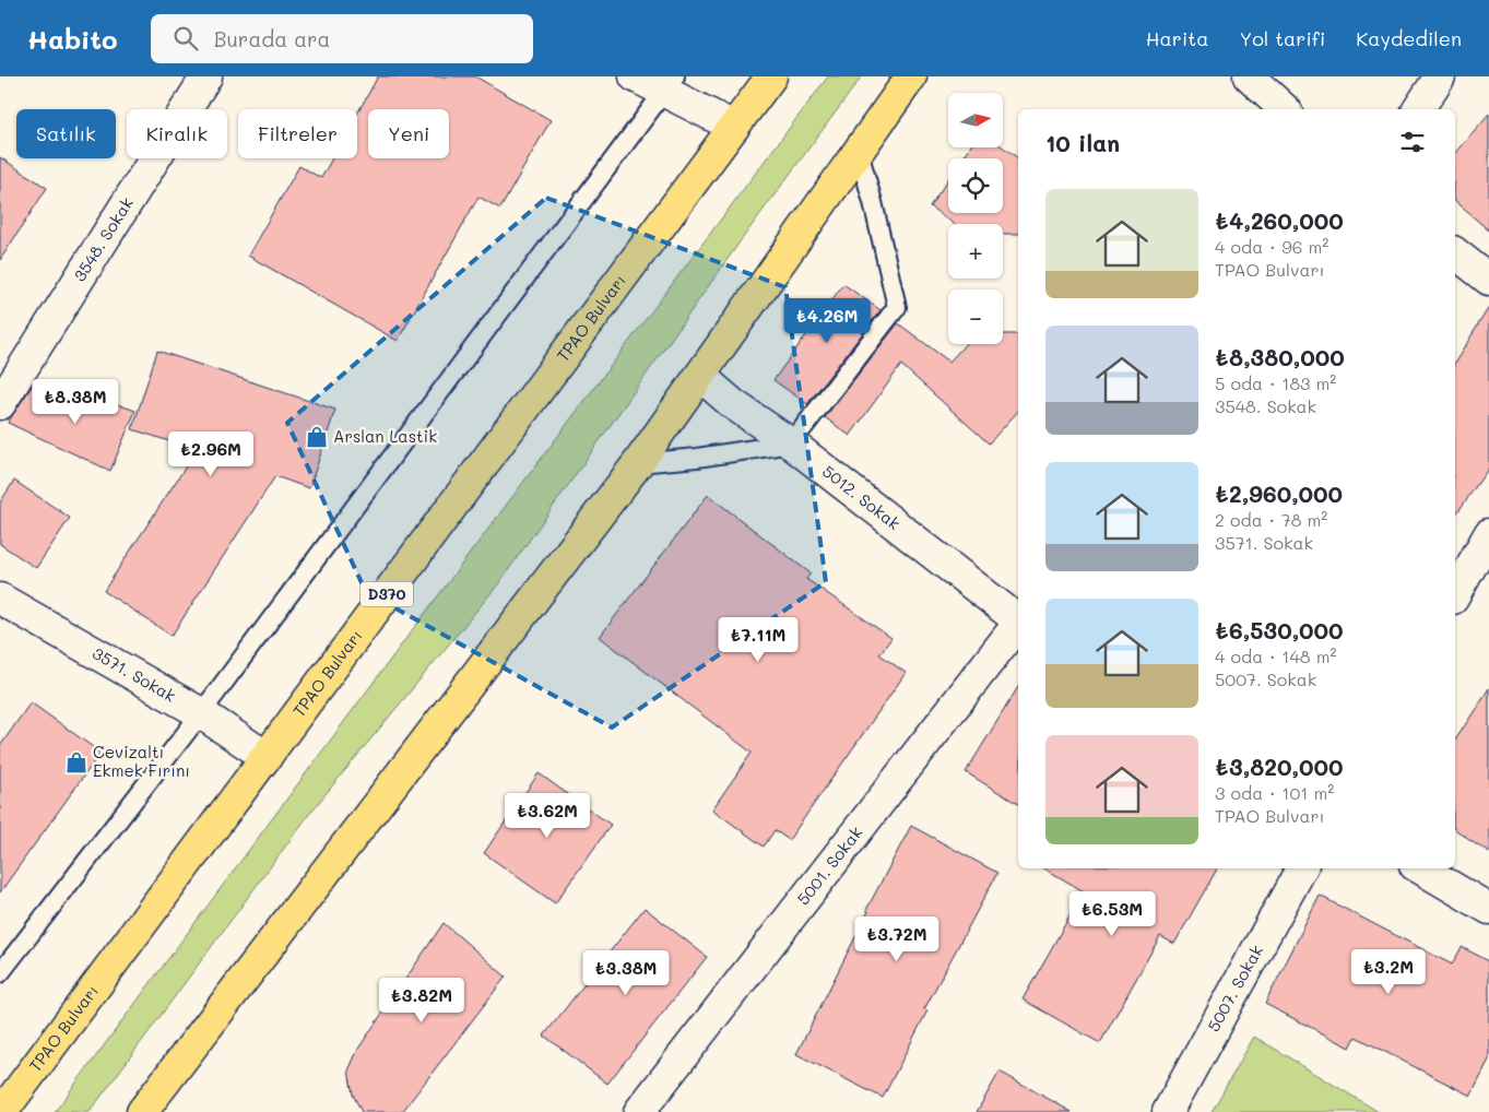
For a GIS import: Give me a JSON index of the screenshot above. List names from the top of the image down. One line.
{"streets":{"highway":["TPAO Bulvarı","D370"],"street":["3548. Sokak","5012. Sokak","3571. Sokak","5001. Sokak","5007. Sokak"]},"crossings":[["TPAO Bulvarı","3571. Sokak"]],"places":{"shop":["Arslan Lastik","Cevizaltı Ekmek Fırını"]},"north":"right","page":{"header":"Habito","search":"Burada ara","nav":["Harita","Yol tarifi","Kaydedilen"],"map_buttons":["+","−"],"chip":["Satılık","Kiralık","Filtreler","Yeni"],"heading":"10 ilan","list":[{"name":"₺4,260,000","note":"4 oda · 96 m² · TPAO Bulvarı"},{"name":"₺8,380,000","note":"5 oda · 183 m² · 3548. Sokak"},{"name":"₺2,960,000","note":"2 oda · 78 m² · 3571. Sokak"},{"name":"₺6,530,000","note":"4 oda · 148 m² · 5007. Sokak"},{"name":"₺3,820,000","note":"3 oda · 101 m² · TPAO Bulvarı"}],"price":["₺4.26M","₺8.38M","₺2.96M","₺7.11M","₺3.62M","₺6.53M","₺3.72M","₺3.2M","₺3.38M","₺3.82M"]}}
